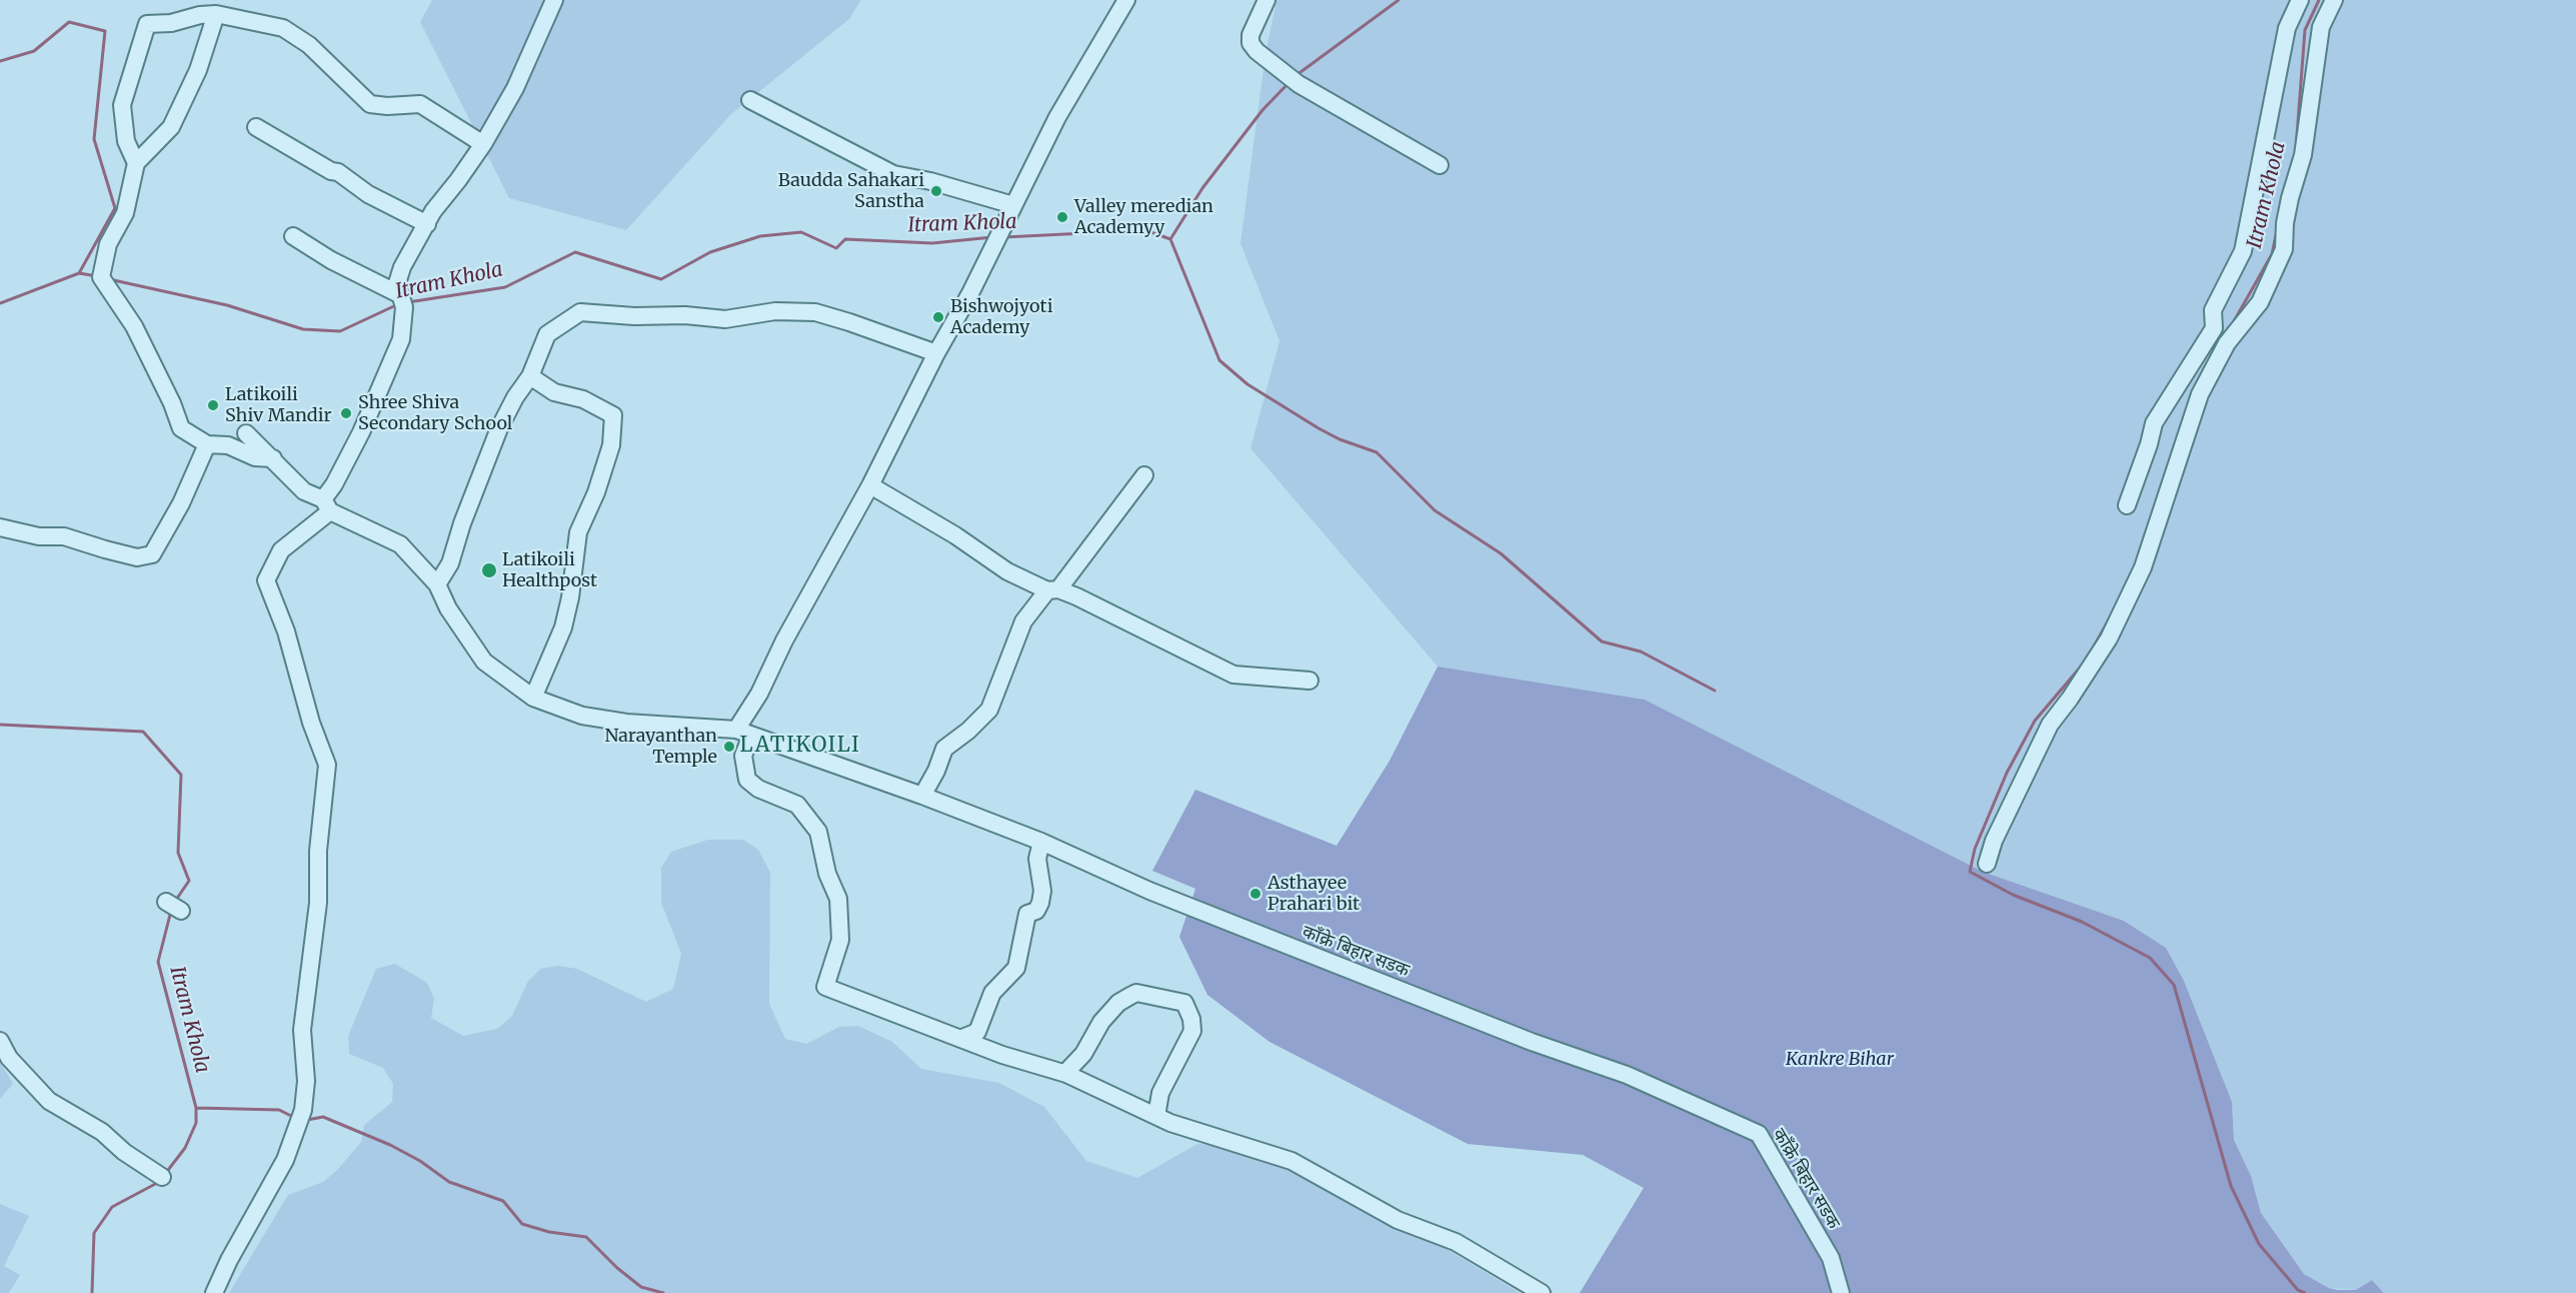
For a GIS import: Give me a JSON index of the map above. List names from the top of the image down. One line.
{"streets":{"street":["काँक्रे बिहार सडक"]},"districts":["LATIKOILI"],"water":["Itram Khola"],"parks":["Kankre Bihar"],"places":["Baudda Sahakari Sanstha","Valley meredian Academyy","Bishwojyoti Academy","Latikoili Shiv Mandir","Shree Shiva Secondary School","Latikoili Healthpost","Narayanthan Temple","Asthayee Prahari bit"]}
